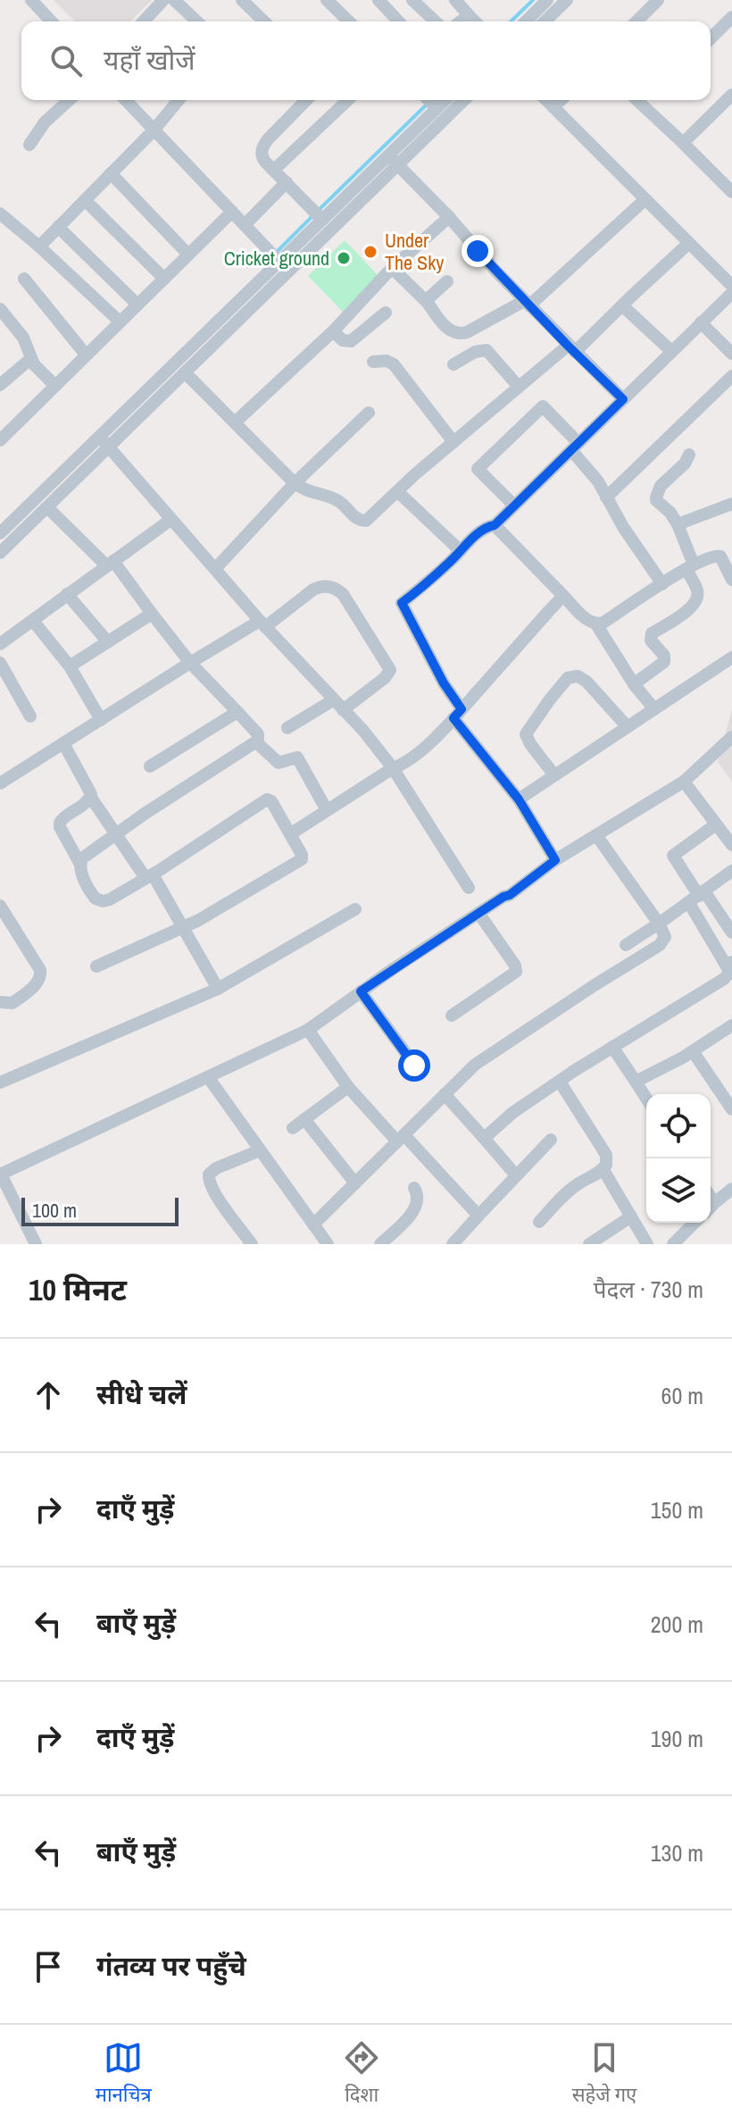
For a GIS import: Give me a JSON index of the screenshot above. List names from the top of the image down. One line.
{"places":["Under The Sky","Cricket ground"],"scale_bar":"100 m","page":{"search":"यहाँ खोजें","scale":"100 m","heading":["10 मिनट","पैदल · 730 m"],"list":[["सीधे चलें","60 m"],["दाएँ मुड़ें","150 m"],["बाएँ मुड़ें","200 m"],["दाएँ मुड़ें","190 m"],["बाएँ मुड़ें","130 m"],"गंतव्य पर पहुँचे"],"nav":["मानचित्र","दिशा","सहेजे गए"]}}
